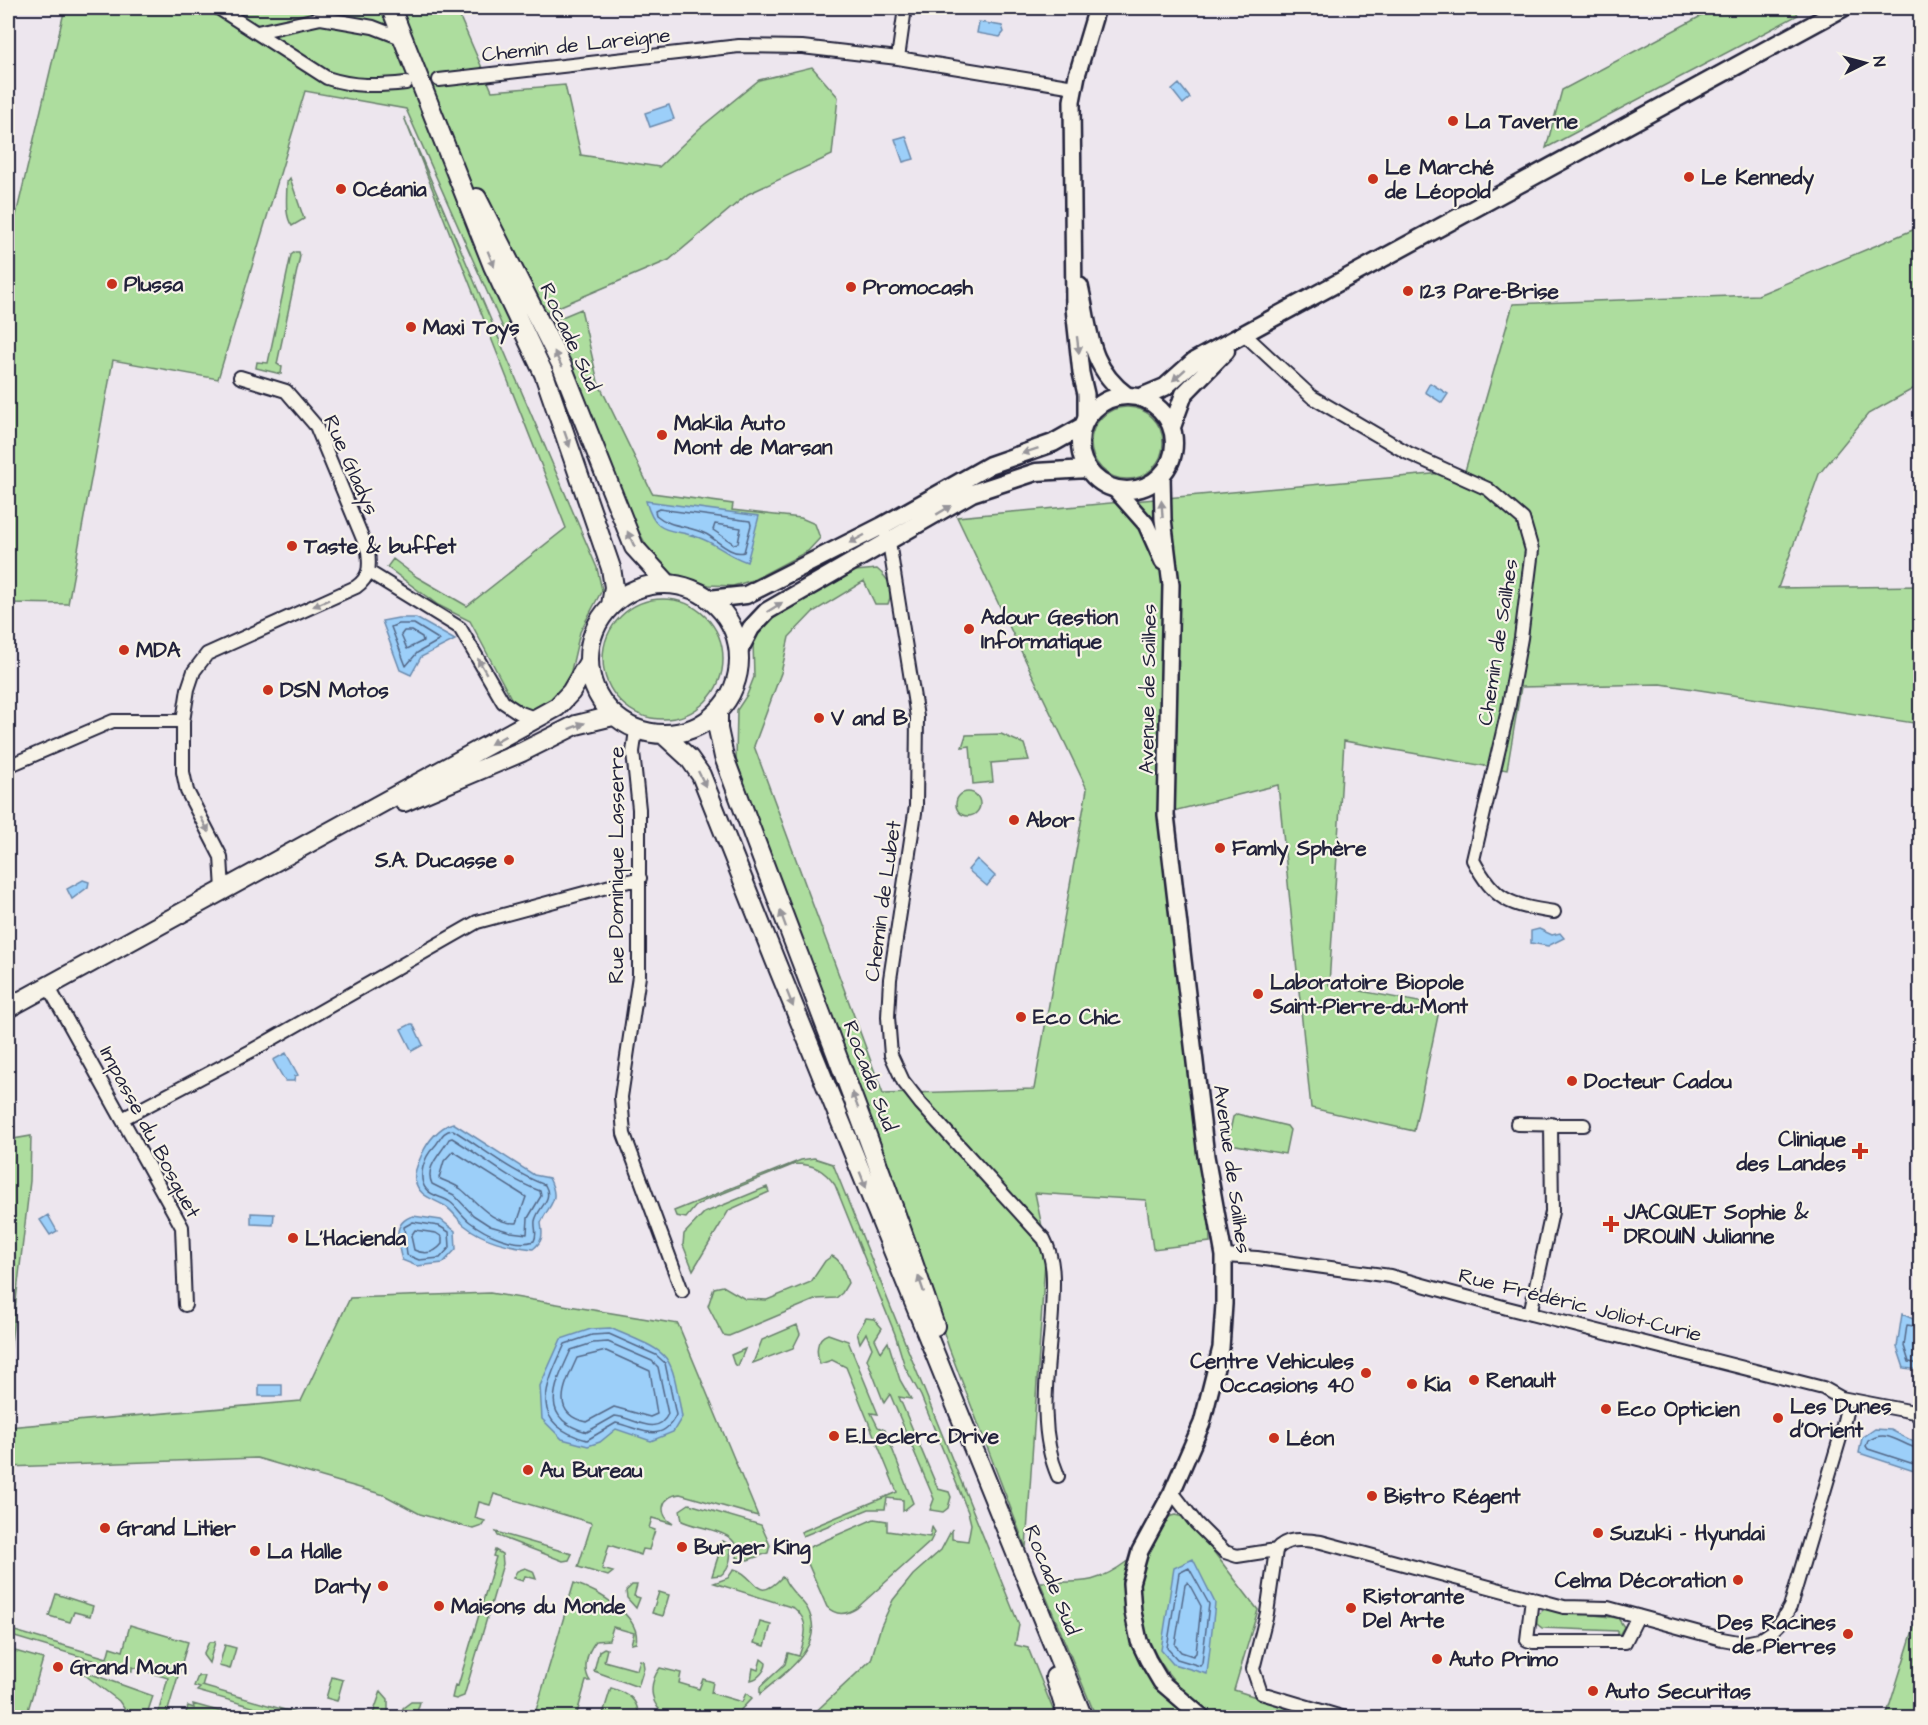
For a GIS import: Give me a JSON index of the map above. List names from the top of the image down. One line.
{"streets":{"main road":["Rocade Sud"],"street":["Chemin de Lareigne","Rue Gladys","Chemin de Sailhes","Avenue de Sailhes","Rue Dominique Lasserre","Chemin de Lubet","Impasse du Bosquet","Rue Frédéric Joliot-Curie"]},"crossings":[["Rocade Sud","Rue Dominique Lasserre"],["Avenue de Sailhes","Rue Frédéric Joliot-Curie"]],"places":{"other":["La Taverne","Le Kennedy","Le Marché de Léopold","Océania","Plussa","Promocash","123 Pare-Brise","Maxi Toys","Makila Auto Mont de Marsan","Taste & buffet","Adour Gestion Informatique","MDA","DSN Motos","V and B","Abor","Famly Sphère","S.A. Ducasse","Laboratoire Biopole Saint-Pierre-du-Mont","Eco Chic","Docteur Cadou","L'Hacienda","Centre Vehicules Occasions 40","Renault","Kia","Eco Opticien","Les Dunes d'Orient","E.Leclerc Drive","Léon","Au Bureau","Bistro Régent","Grand Litier","Suzuki - Hyundai","Burger King","La Halle","Celma Décoration","Darty","Maisons du Monde","Ristorante Del Arte","Des Racines de Pierres","Auto Primo","Grand Moun","Auto Securitas"],"health":["Clinique des Landes","JACQUET Sophie & DROUIN Julianne"]},"north":"right"}
